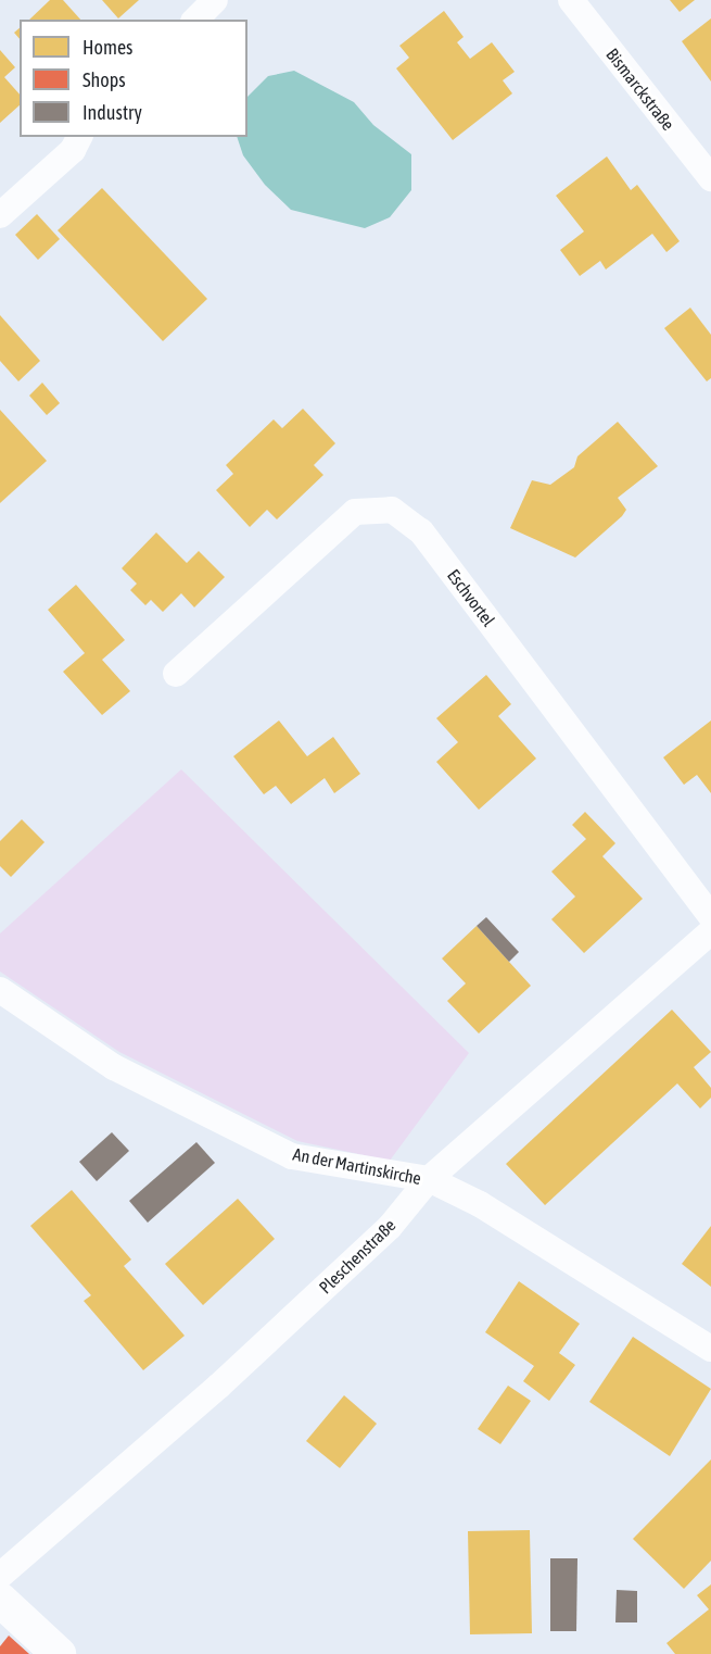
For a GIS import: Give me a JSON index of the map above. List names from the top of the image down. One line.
{"streets":{"street":["Bismarckstraße","Eschvortel","An der Martinskirche","Pleschenstraße"]},"crossings":[["An der Martinskirche","Pleschenstraße"]],"legend":["Homes","Shops","Industry"]}
